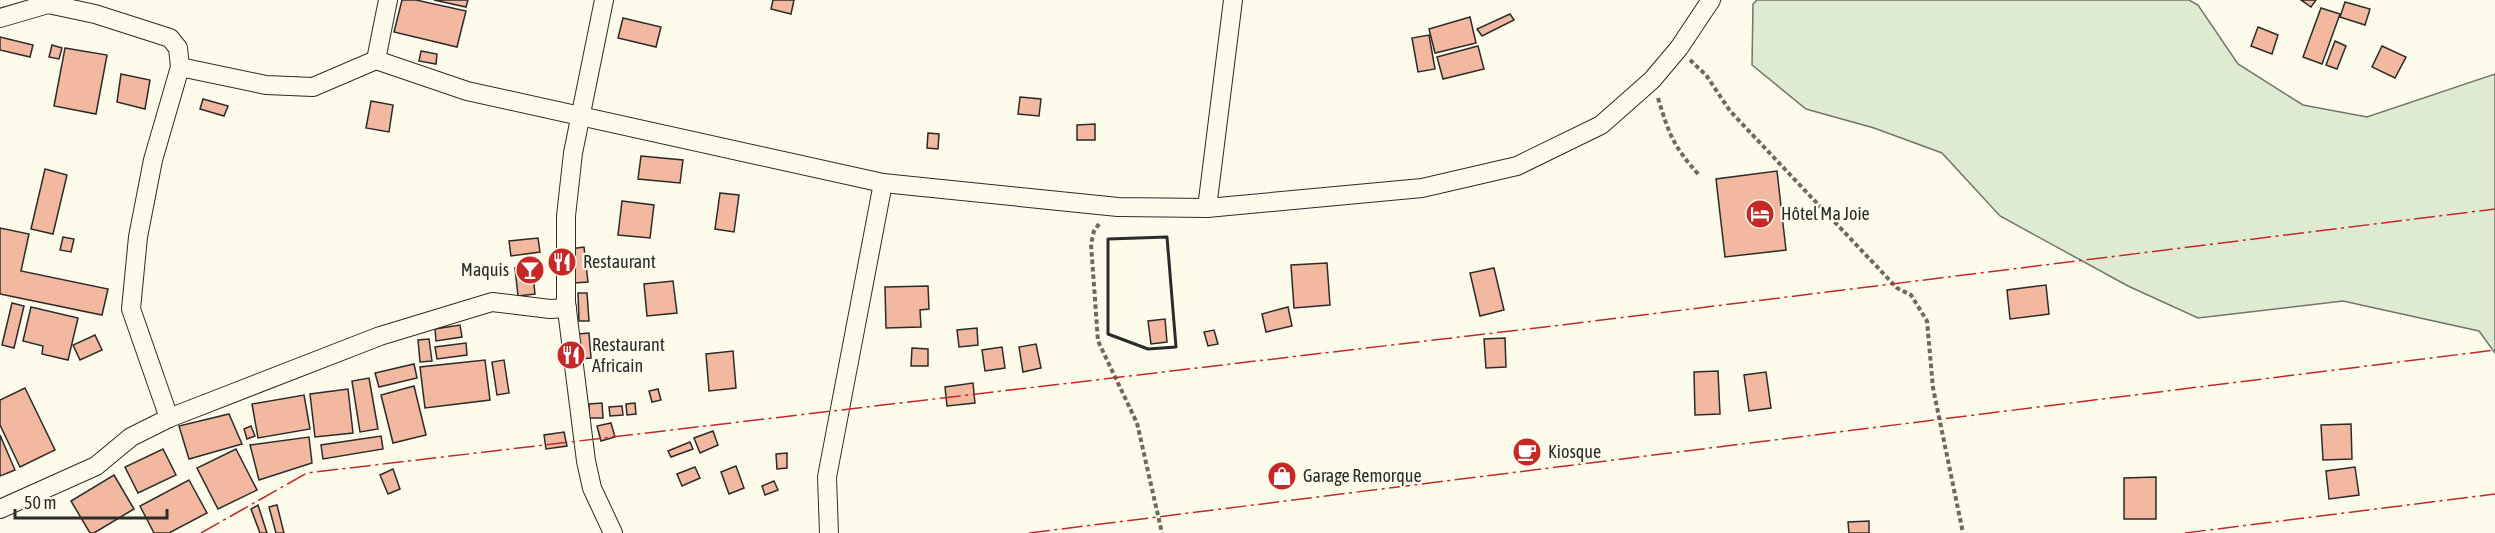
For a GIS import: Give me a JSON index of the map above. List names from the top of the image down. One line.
{"places":{"hotel":["Hôtel Ma Joie"],"restaurant":["Restaurant","Restaurant Africain"],"bar":["Maquis"],"cafe":["Kiosque"],"shop":["Garage Remorque"]},"scale_bar":"50 m"}
